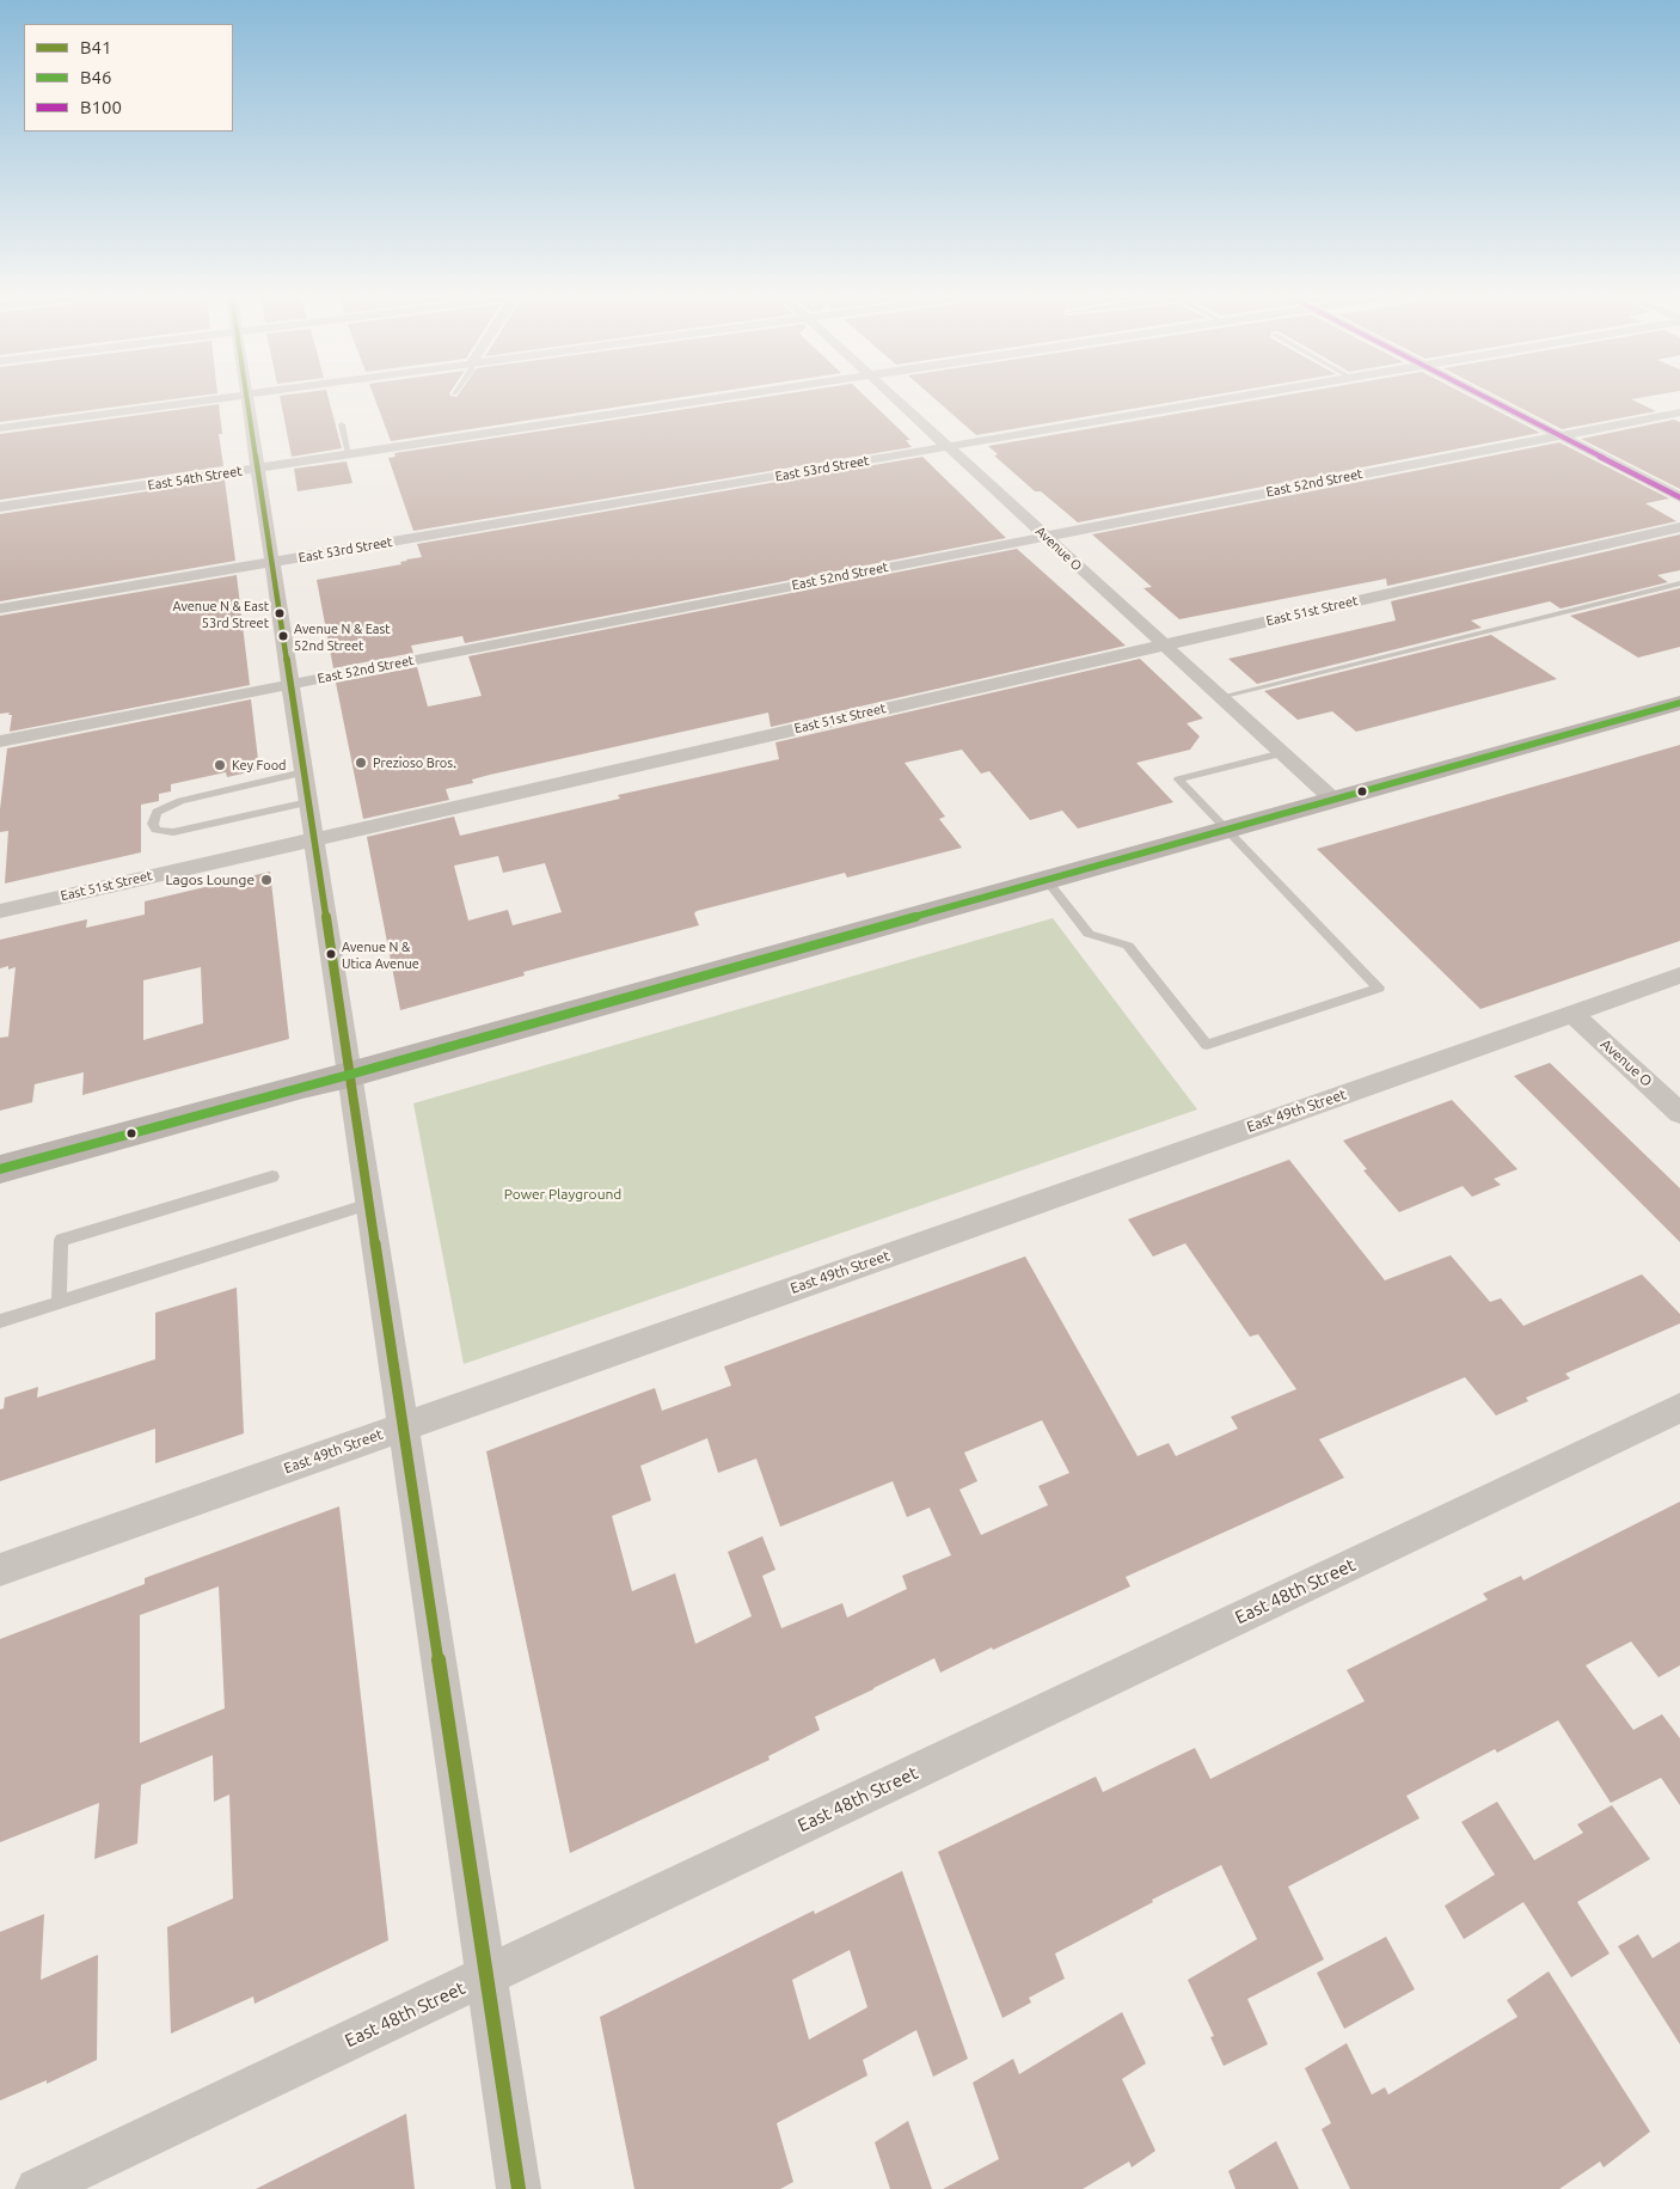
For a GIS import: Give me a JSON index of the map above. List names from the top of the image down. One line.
{"streets":{"street":["East 53rd Street","East 54th Street","East 52nd Street","Avenue O","East 51st Street","East 49th Street","East 48th Street"]},"crossings":[["East 53rd Street","Avenue O"],["East 52nd Street","Avenue O"],["Avenue O","East 51st Street"],["Avenue O","East 49th Street"]],"parks":["Power Playground"],"places":["Avenue N & East 53rd Street","Avenue N & East 52nd Street","Prezioso Bros.","Key Food","Lagos Lounge","Avenue N & Utica Avenue"],"lines":["transit line B41","transit line B100","transit line B46"],"legend":["B41","B46","B100"]}
